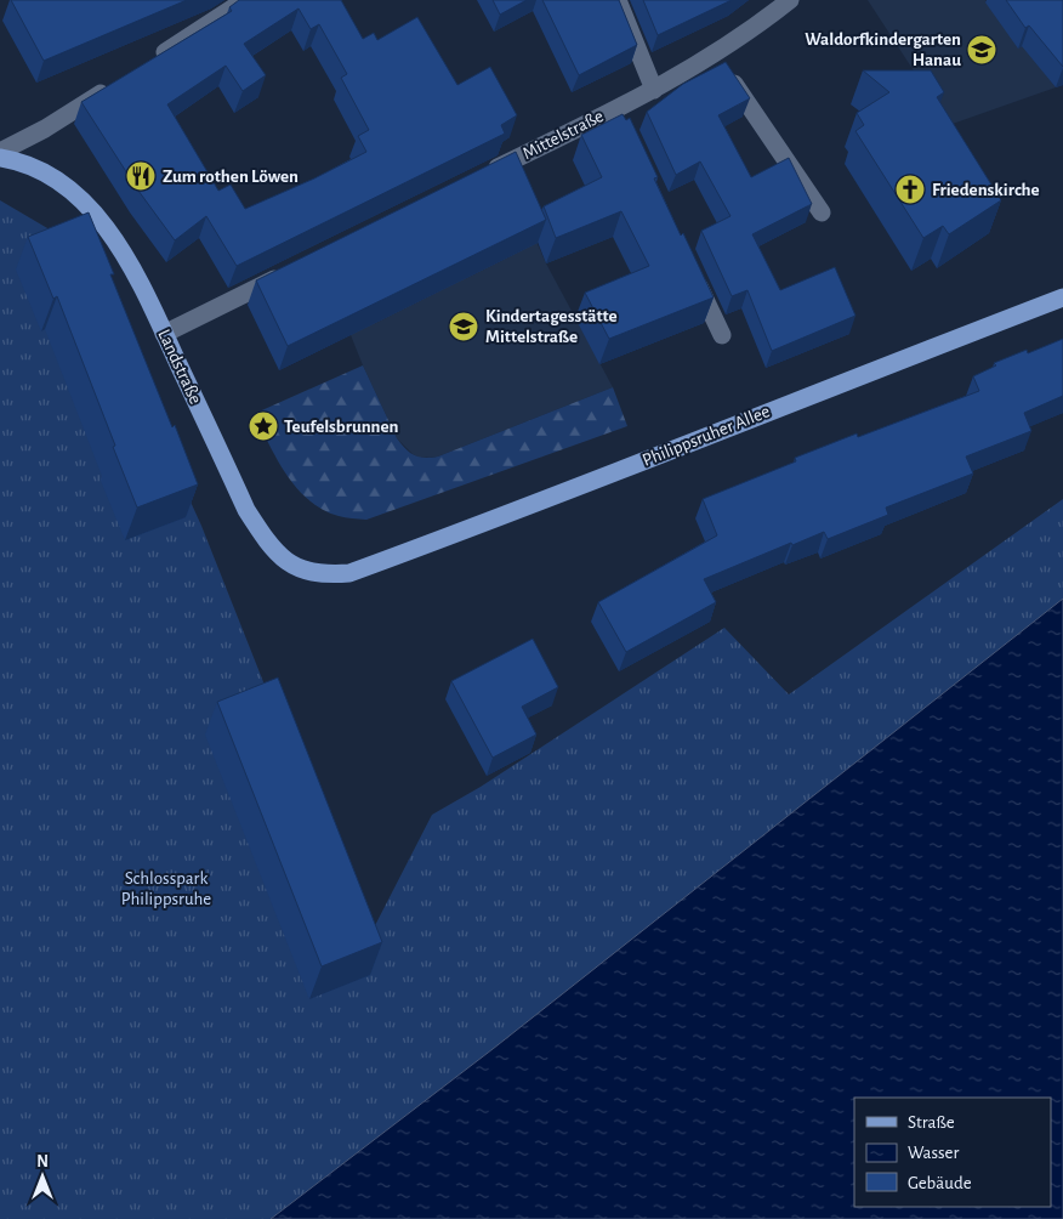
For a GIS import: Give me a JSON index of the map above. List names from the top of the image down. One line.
{"streets":{"main road":["Landstraße","Philippsruher Allee"],"street":["Mittelstraße"]},"crossings":[["Landstraße","Philippsruher Allee"]],"parks":["Schlosspark Philippsruhe"],"places":{"school or university":["Waldorfkindergarten Hanau","Kindertagesstätte Mittelstraße"],"restaurant":["Zum rothen Löwen"],"church":["Friedenskirche"],"place":["Teufelsbrunnen"]},"legend":["Straße","Wasser","Gebäude"],"north":"top"}
